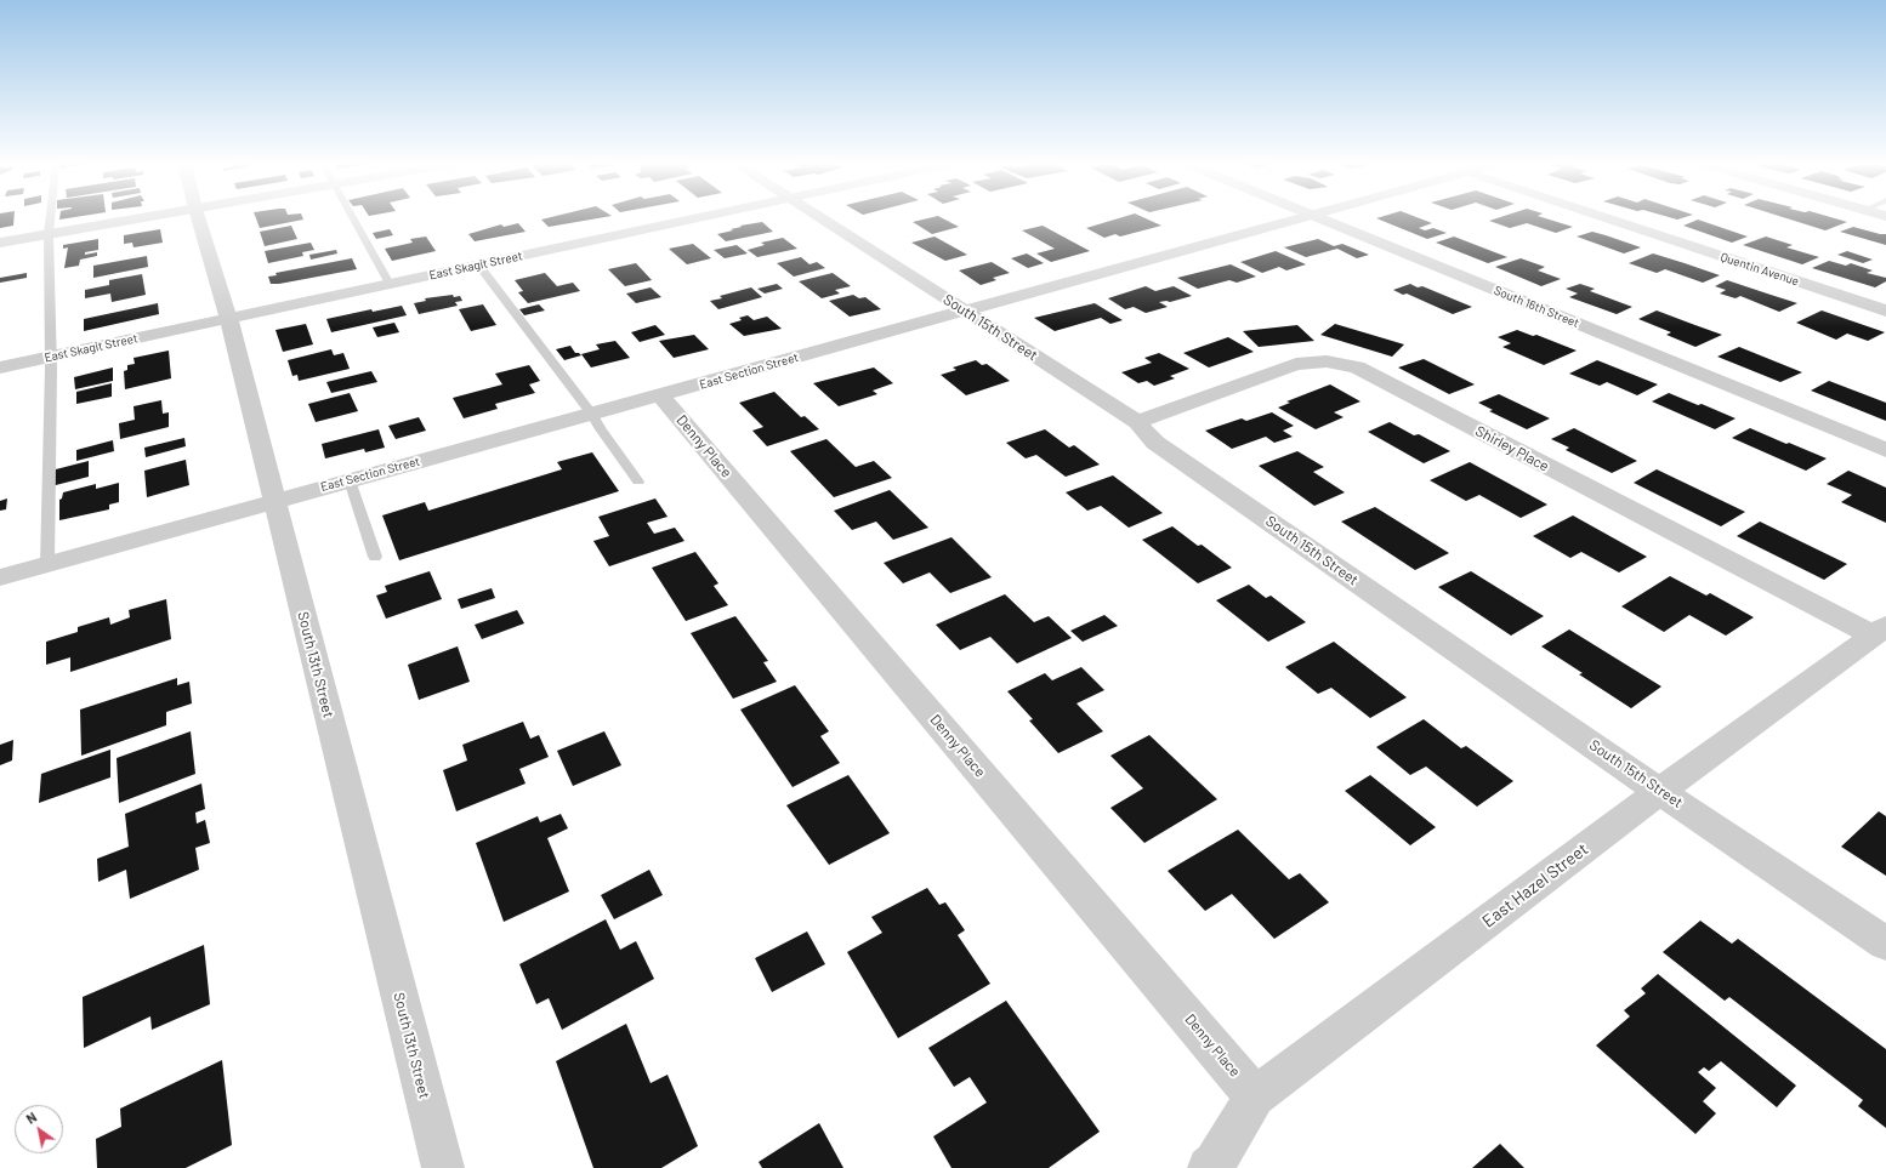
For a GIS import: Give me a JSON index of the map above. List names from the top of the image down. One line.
{"streets":{"street":["East Skagit Street","Quentin Avenue","South 16th Street","South 15th Street","East Section Street","Denny Place","Shirley Place","South 13th Street","East Hazel Street"]},"crossings":[["East Skagit Street","South 13th Street"],["South 15th Street","East Section Street"],["South 15th Street","Shirley Place"],["South 15th Street","East Hazel Street"],["East Section Street","Denny Place"],["East Section Street","South 13th Street"],["Denny Place","East Hazel Street"],["Shirley Place","East Hazel Street"]],"north":"top left"}
